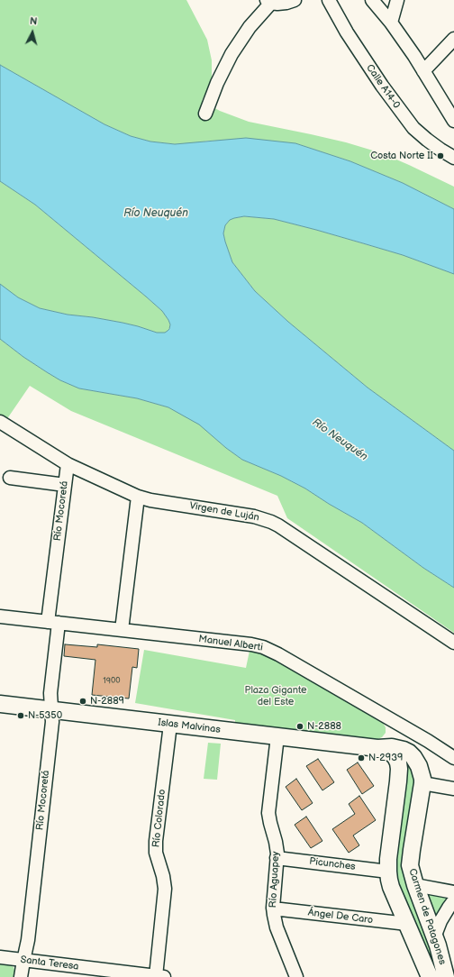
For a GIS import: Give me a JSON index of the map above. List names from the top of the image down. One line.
{"streets":{"main road":["Islas Malvinas","Carmen de Patagones"],"street":["Calle A14-0","Río Mocoretá","Virgen de Luján","Manuel Alberti","Río Colorado","Picunches","Río Aguapey","Ángel De Caro","Santa Teresa"]},"crossings":[["Río Mocoretá","Virgen de Luján"],["Río Mocoretá","Manuel Alberti"],["Río Mocoretá","Islas Malvinas"],["Río Mocoretá","Santa Teresa"],["Islas Malvinas","Río Colorado"],["Islas Malvinas","Río Aguapey"],["Islas Malvinas","Carmen de Patagones"],["Río Colorado","Santa Teresa"],["Picunches","Río Aguapey"],["Picunches","Carmen de Patagones"],["Río Aguapey","Ángel De Caro"],["Ángel De Caro","Carmen de Patagones"]],"water":["Río Neuquén"],"parks":["Plaza Gigante del Este"],"places":["Costa Norte II","N-2889","N-5350","N-2888","N-2939"],"house_numbers":["1900"],"north":"top"}
